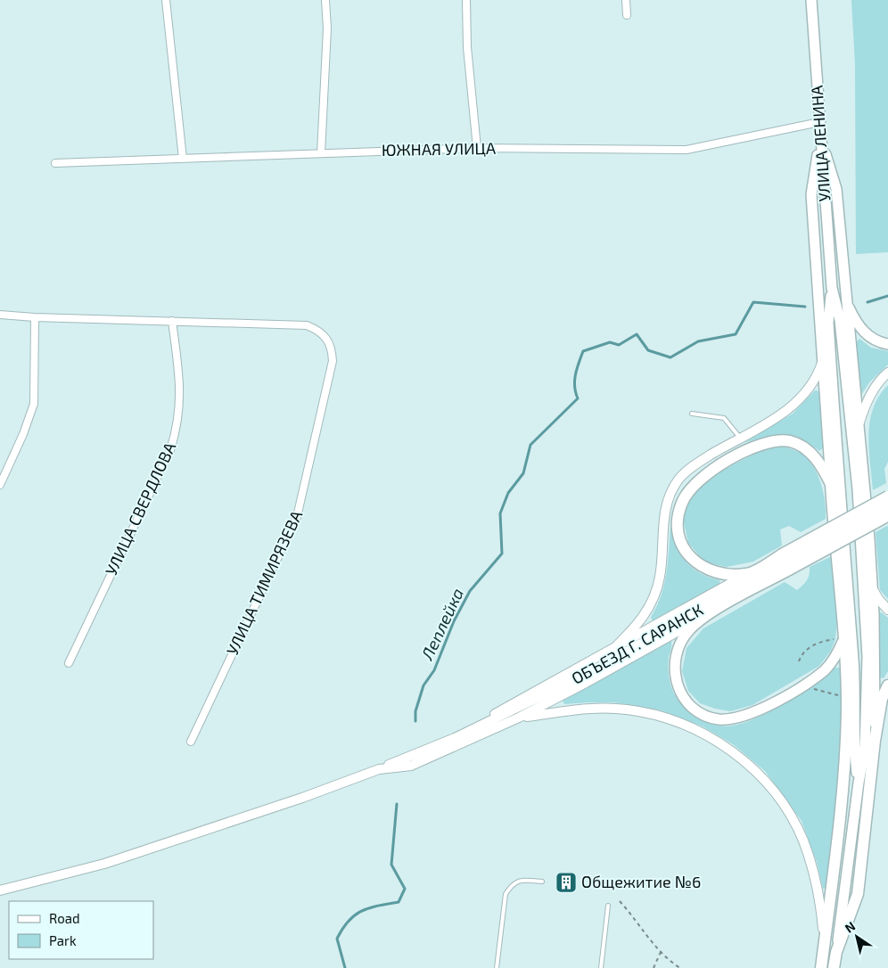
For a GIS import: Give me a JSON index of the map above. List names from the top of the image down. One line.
{"streets":{"main road":["УЛИЦА ЛЕНИНА"],"street":["ЮЖНАЯ УЛИЦА","УЛИЦА СВЕРДЛОВА","УЛИЦА ТИМИРЯЗЕВА","ОБЪЕЗД Г. САРАНСК"]},"crossings":[["УЛИЦА ЛЕНИНА","ЮЖНАЯ УЛИЦА"],["УЛИЦА СВЕРДЛОВА","УЛИЦА ТИМИРЯЗЕВА"]],"water":["Леплейка"],"places":{"building":["Общежитие №6"]},"legend":["Road","Park"],"north":"top left"}
